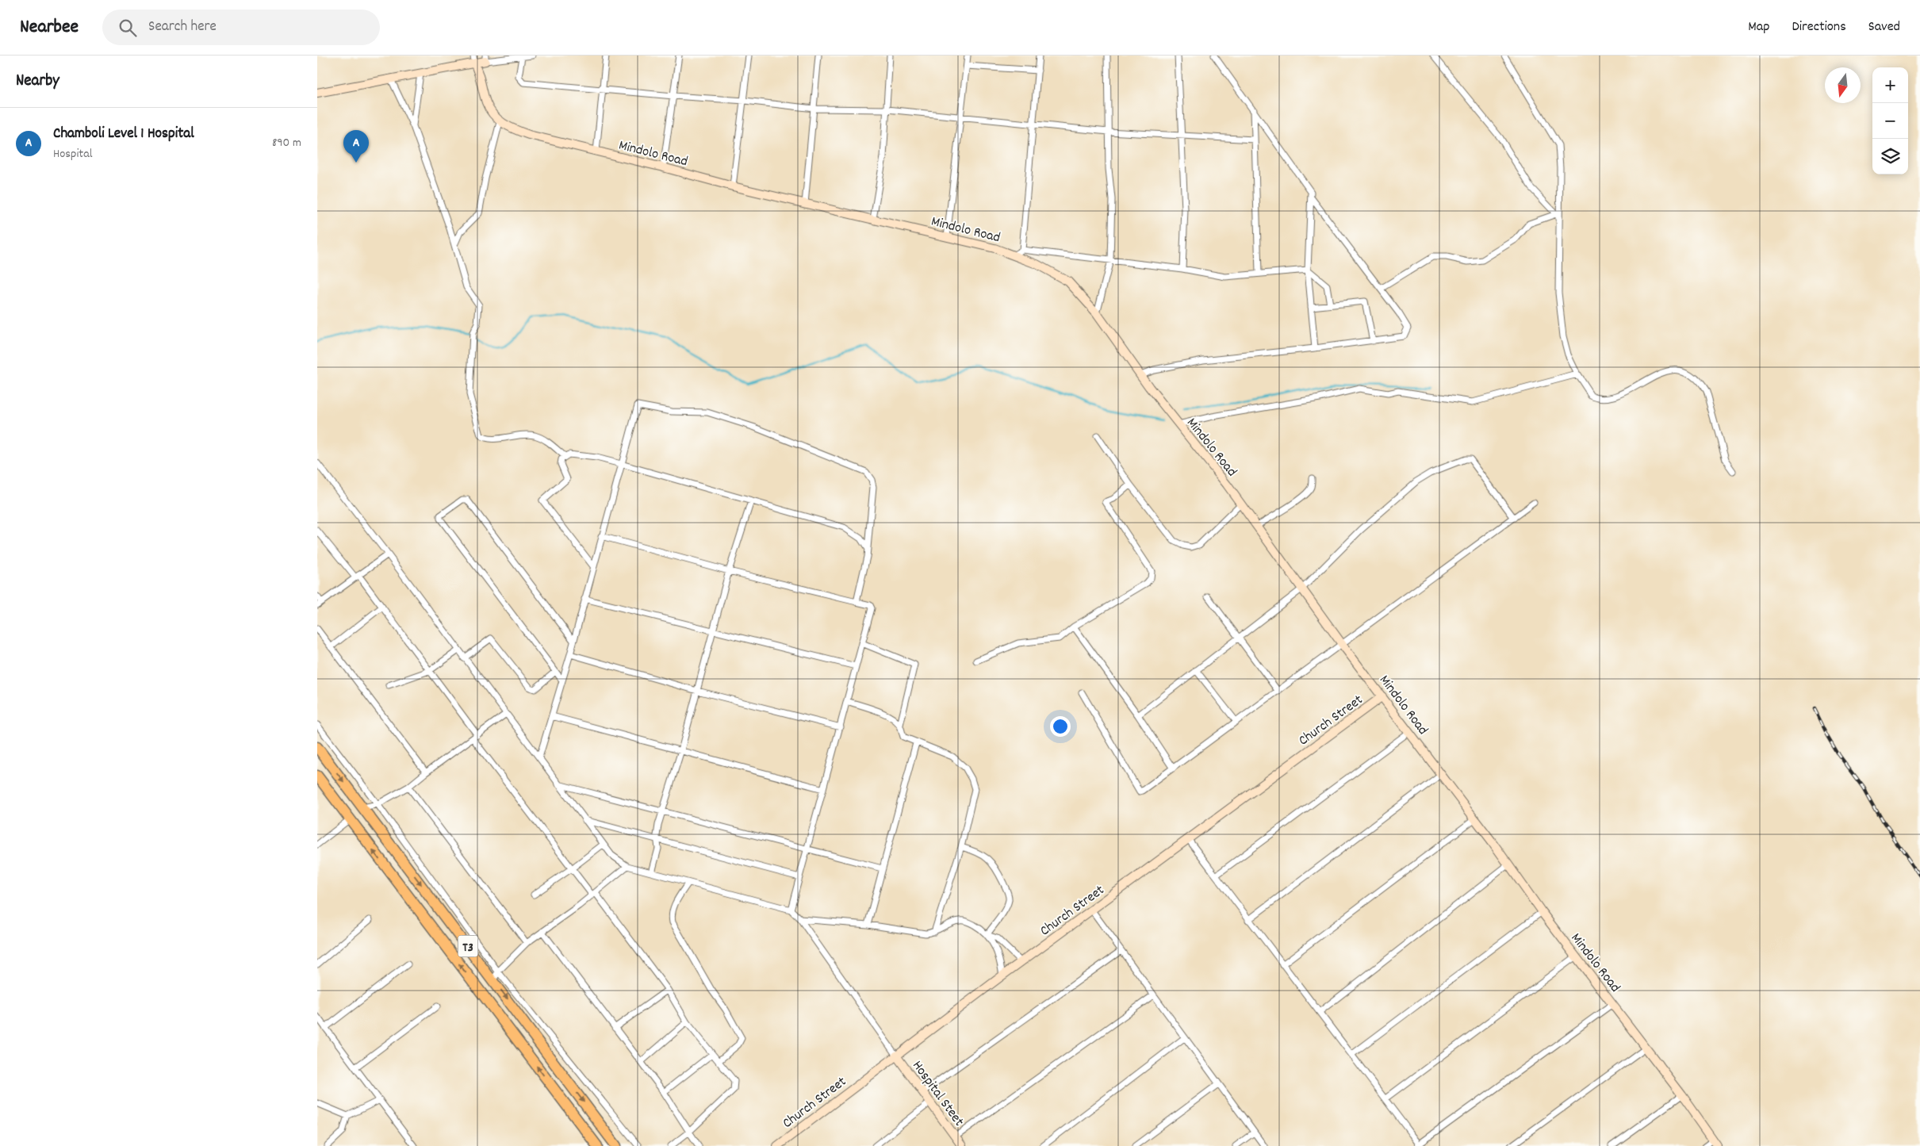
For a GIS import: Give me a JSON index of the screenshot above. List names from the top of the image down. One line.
{"streets":{"highway":["T3"],"street":["Mindolo Road","Church Street","Hospital Steet"]},"crossings":[["Mindolo Road","Church Street"],["Church Street","Hospital Steet"]],"north":"bottom","page":{"header":"Nearbee","search":"Search here","nav":["Map","Directions","Saved"],"heading":"Nearby","map_buttons":["+","−"],"list":[{"mark":"A","name":"Chamboli Level 1 Hospital","note":"Hospital","value":"890 m"}],"pins":"A"}}
